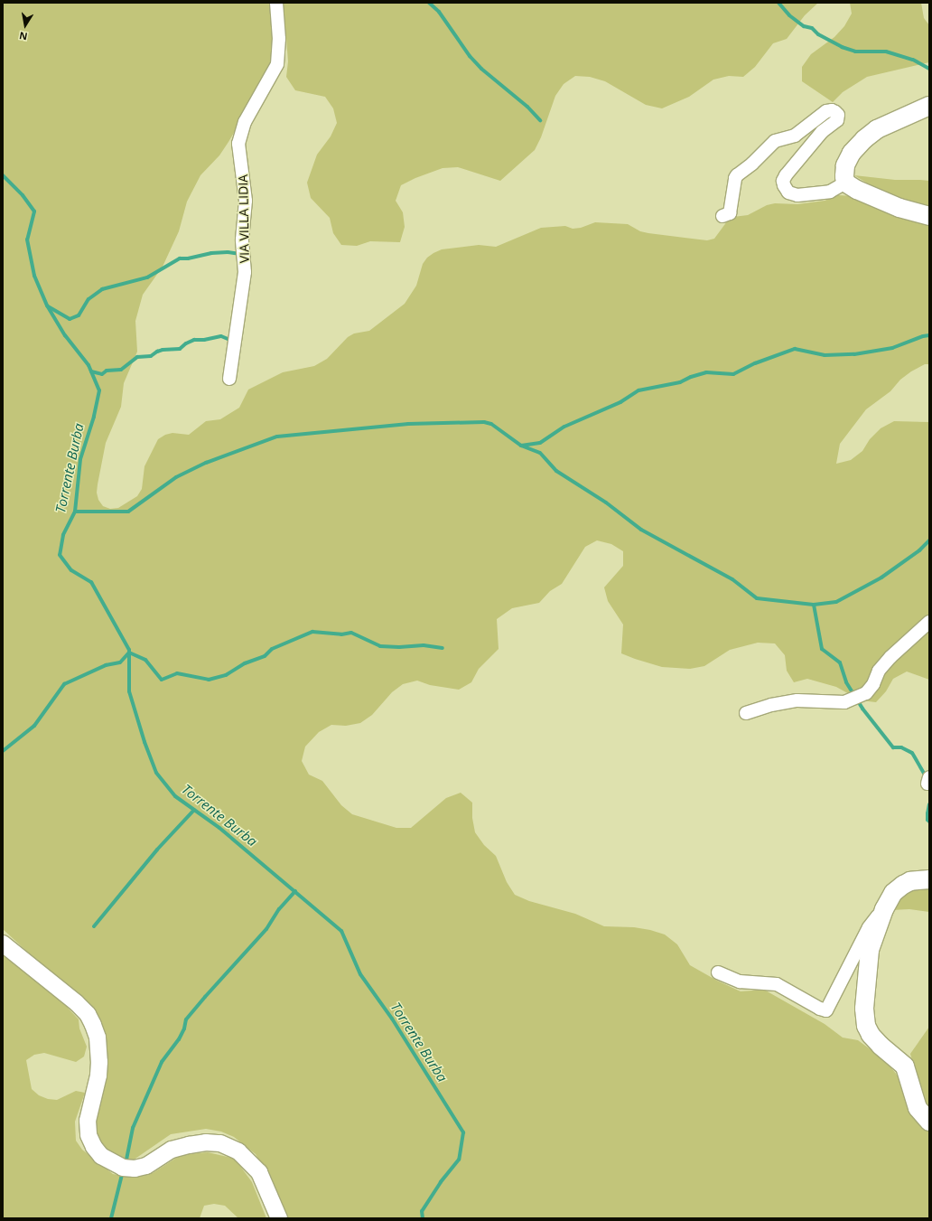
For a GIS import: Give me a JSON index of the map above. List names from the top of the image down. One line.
{"streets":{"street":["VIA VILLA LIDIA"]},"water":["Torrente Burba"],"north":"bottom"}
